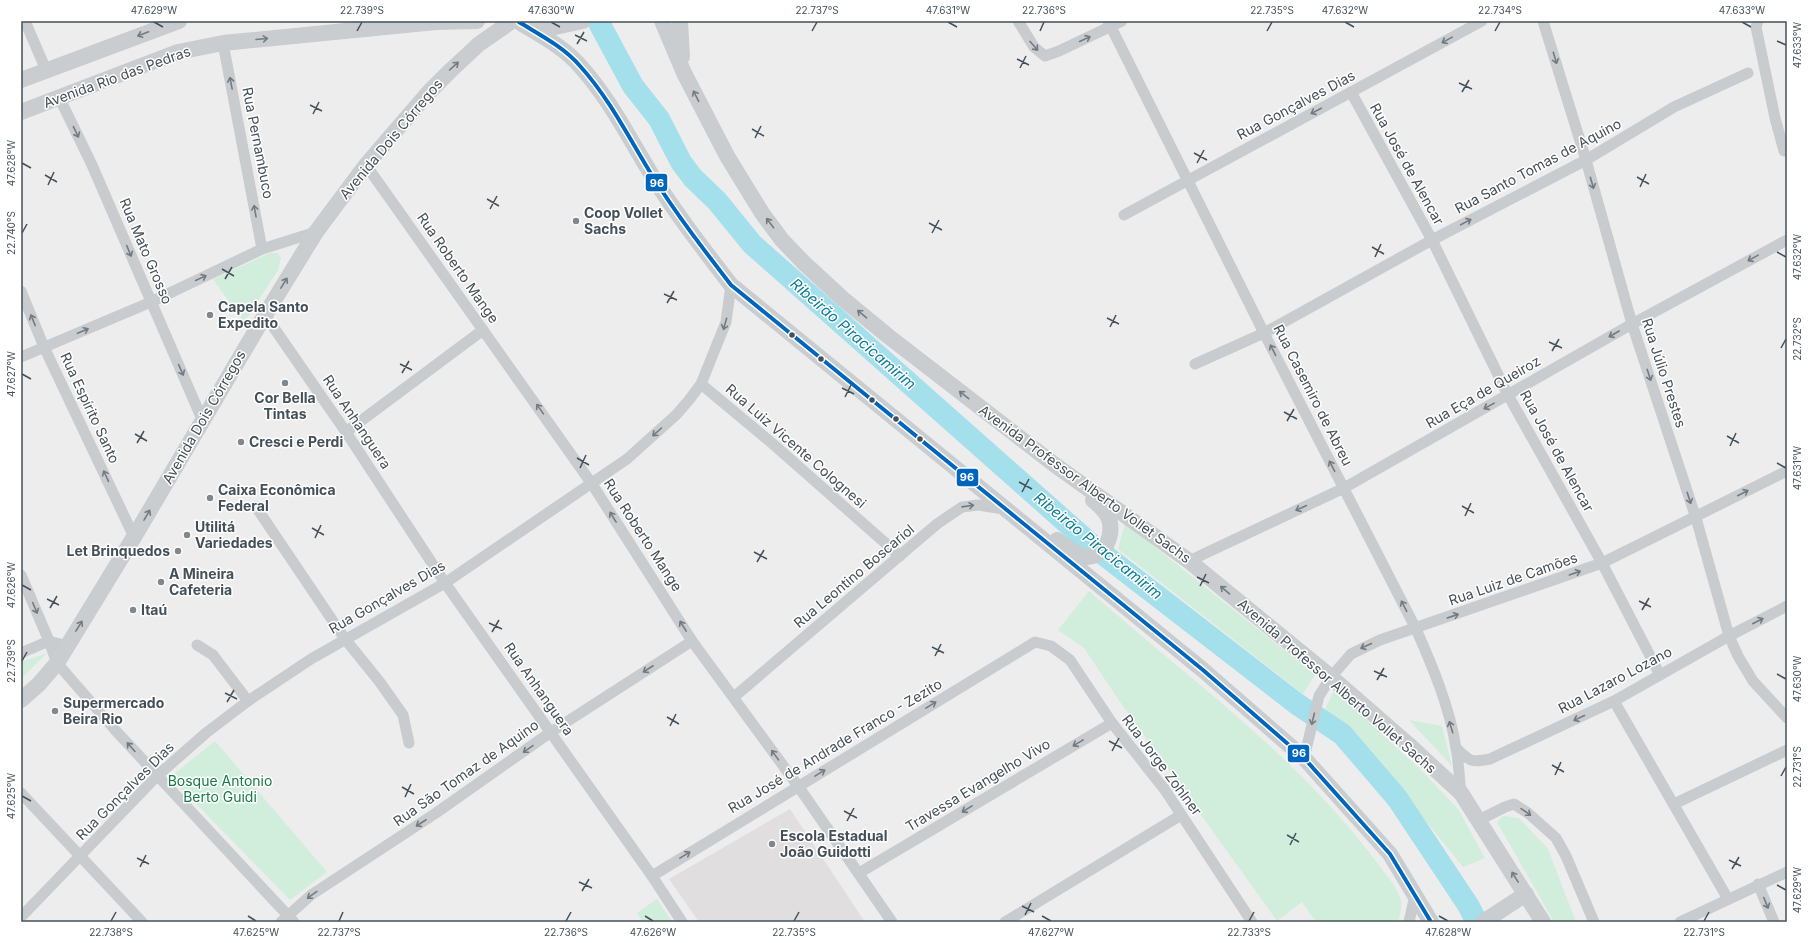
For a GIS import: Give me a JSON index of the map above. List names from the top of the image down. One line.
{"streets":{"main road":["Avenida Rio das Pedras","Avenida Dois Córregos","Avenida Professor Alberto Vollet Sachs"],"street":["Rua Gonçalves Dias","Rua Pernambuco","Rua José de Alencar","Rua Santo Tomas de Aquino","Rua Mato Grosso","Rua Roberto Mange","Rua Júlio Prestes","Rua Eça de Queiroz","Rua Casemiro de Abreu","Rua Espírito Santo","Rua Anhanguera","Rua Luiz Vicente Colognesi","Rua Leontino Boscariol","Rua Luiz de Camões","Rua Lazaro Lozano","Rua José de Andrade Franco - Zezito","Rua Jorge Zohlner","Rua São Tomaz de Aquino","Travessa Evangelho Vivo"]},"crossings":[["Avenida Rio das Pedras","Rua Pernambuco"],["Avenida Rio das Pedras","Rua Mato Grosso"],["Rua Gonçalves Dias","Rua José de Alencar"],["Rua Gonçalves Dias","Rua Roberto Mange"],["Rua Gonçalves Dias","Rua Casemiro de Abreu"],["Rua Gonçalves Dias","Rua Anhanguera"],["Rua Gonçalves Dias","Rua Luiz Vicente Colognesi"],["Avenida Dois Córregos","Rua Mato Grosso"],["Avenida Dois Córregos","Rua Roberto Mange"],["Avenida Dois Córregos","Rua Espírito Santo"],["Avenida Dois Córregos","Rua Anhanguera"],["Rua José de Alencar","Rua Santo Tomas de Aquino"],["Rua José de Alencar","Rua Eça de Queiroz"],["Rua José de Alencar","Rua Luiz de Camões"],["Rua José de Alencar","Rua Lazaro Lozano"],["Rua Santo Tomas de Aquino","Rua Júlio Prestes"],["Rua Santo Tomas de Aquino","Rua Casemiro de Abreu"],["Rua Roberto Mange","Rua Leontino Boscariol"],["Rua Roberto Mange","Rua José de Andrade Franco - Zezito"],["Rua Roberto Mange","Rua São Tomaz de Aquino"],["Rua Roberto Mange","Travessa Evangelho Vivo"],["Rua Júlio Prestes","Rua Eça de Queiroz"],["Rua Júlio Prestes","Rua Luiz de Camões"],["Rua Júlio Prestes","Rua Lazaro Lozano"],["Rua Eça de Queiroz","Rua Casemiro de Abreu"],["Rua Eça de Queiroz","Avenida Professor Alberto Vollet Sachs"],["Rua Casemiro de Abreu","Avenida Professor Alberto Vollet Sachs"],["Rua Casemiro de Abreu","Rua Luiz de Camões"],["Rua Casemiro de Abreu","Rua Lazaro Lozano"],["Rua Anhanguera","Rua José de Andrade Franco - Zezito"],["Rua Anhanguera","Rua São Tomaz de Aquino"],["Rua Luiz Vicente Colognesi","Rua Leontino Boscariol"],["Avenida Professor Alberto Vollet Sachs","Rua Luiz de Camões"],["Rua José de Andrade Franco - Zezito","Rua Jorge Zohlner"],["Rua Jorge Zohlner","Travessa Evangelho Vivo"]],"one_way":["Avenida Rio das Pedras","Rua Gonçalves Dias","Avenida Dois Córregos","Rua Pernambuco","Rua Mato Grosso","Rua Roberto Mange","Rua Júlio Prestes","Rua Eça de Queiroz","Rua Casemiro de Abreu","Rua Espírito Santo","Rua José de Andrade Franco - Zezito","Rua São Tomaz de Aquino","Travessa Evangelho Vivo"],"water":["Ribeirão Piracicamirim"],"parks":["Bosque Antonio Berto Guidi"],"places":["Coop Vollet Sachs","Capela Santo Expedito","Cor Bella Tintas","Cresci e Perdi","Caixa Econômica Federal","Utilitá Variedades","Let Brinquedos","A Mineira Cafeteria","Itaú","Supermercado Beira Rio","Escola Estadual João Guidotti"],"lines":["transit line 96"],"coordinates":["47.629°W","22.739°S","47.630°W","22.737°S","47.631°W","22.736°S","22.735°S","47.632°W","22.734°S","47.633°W","47.628°W","22.740°S","22.732°S","47.627°W","47.626°W","22.731°S","47.625°W","22.738°S","22.733°S"]}
